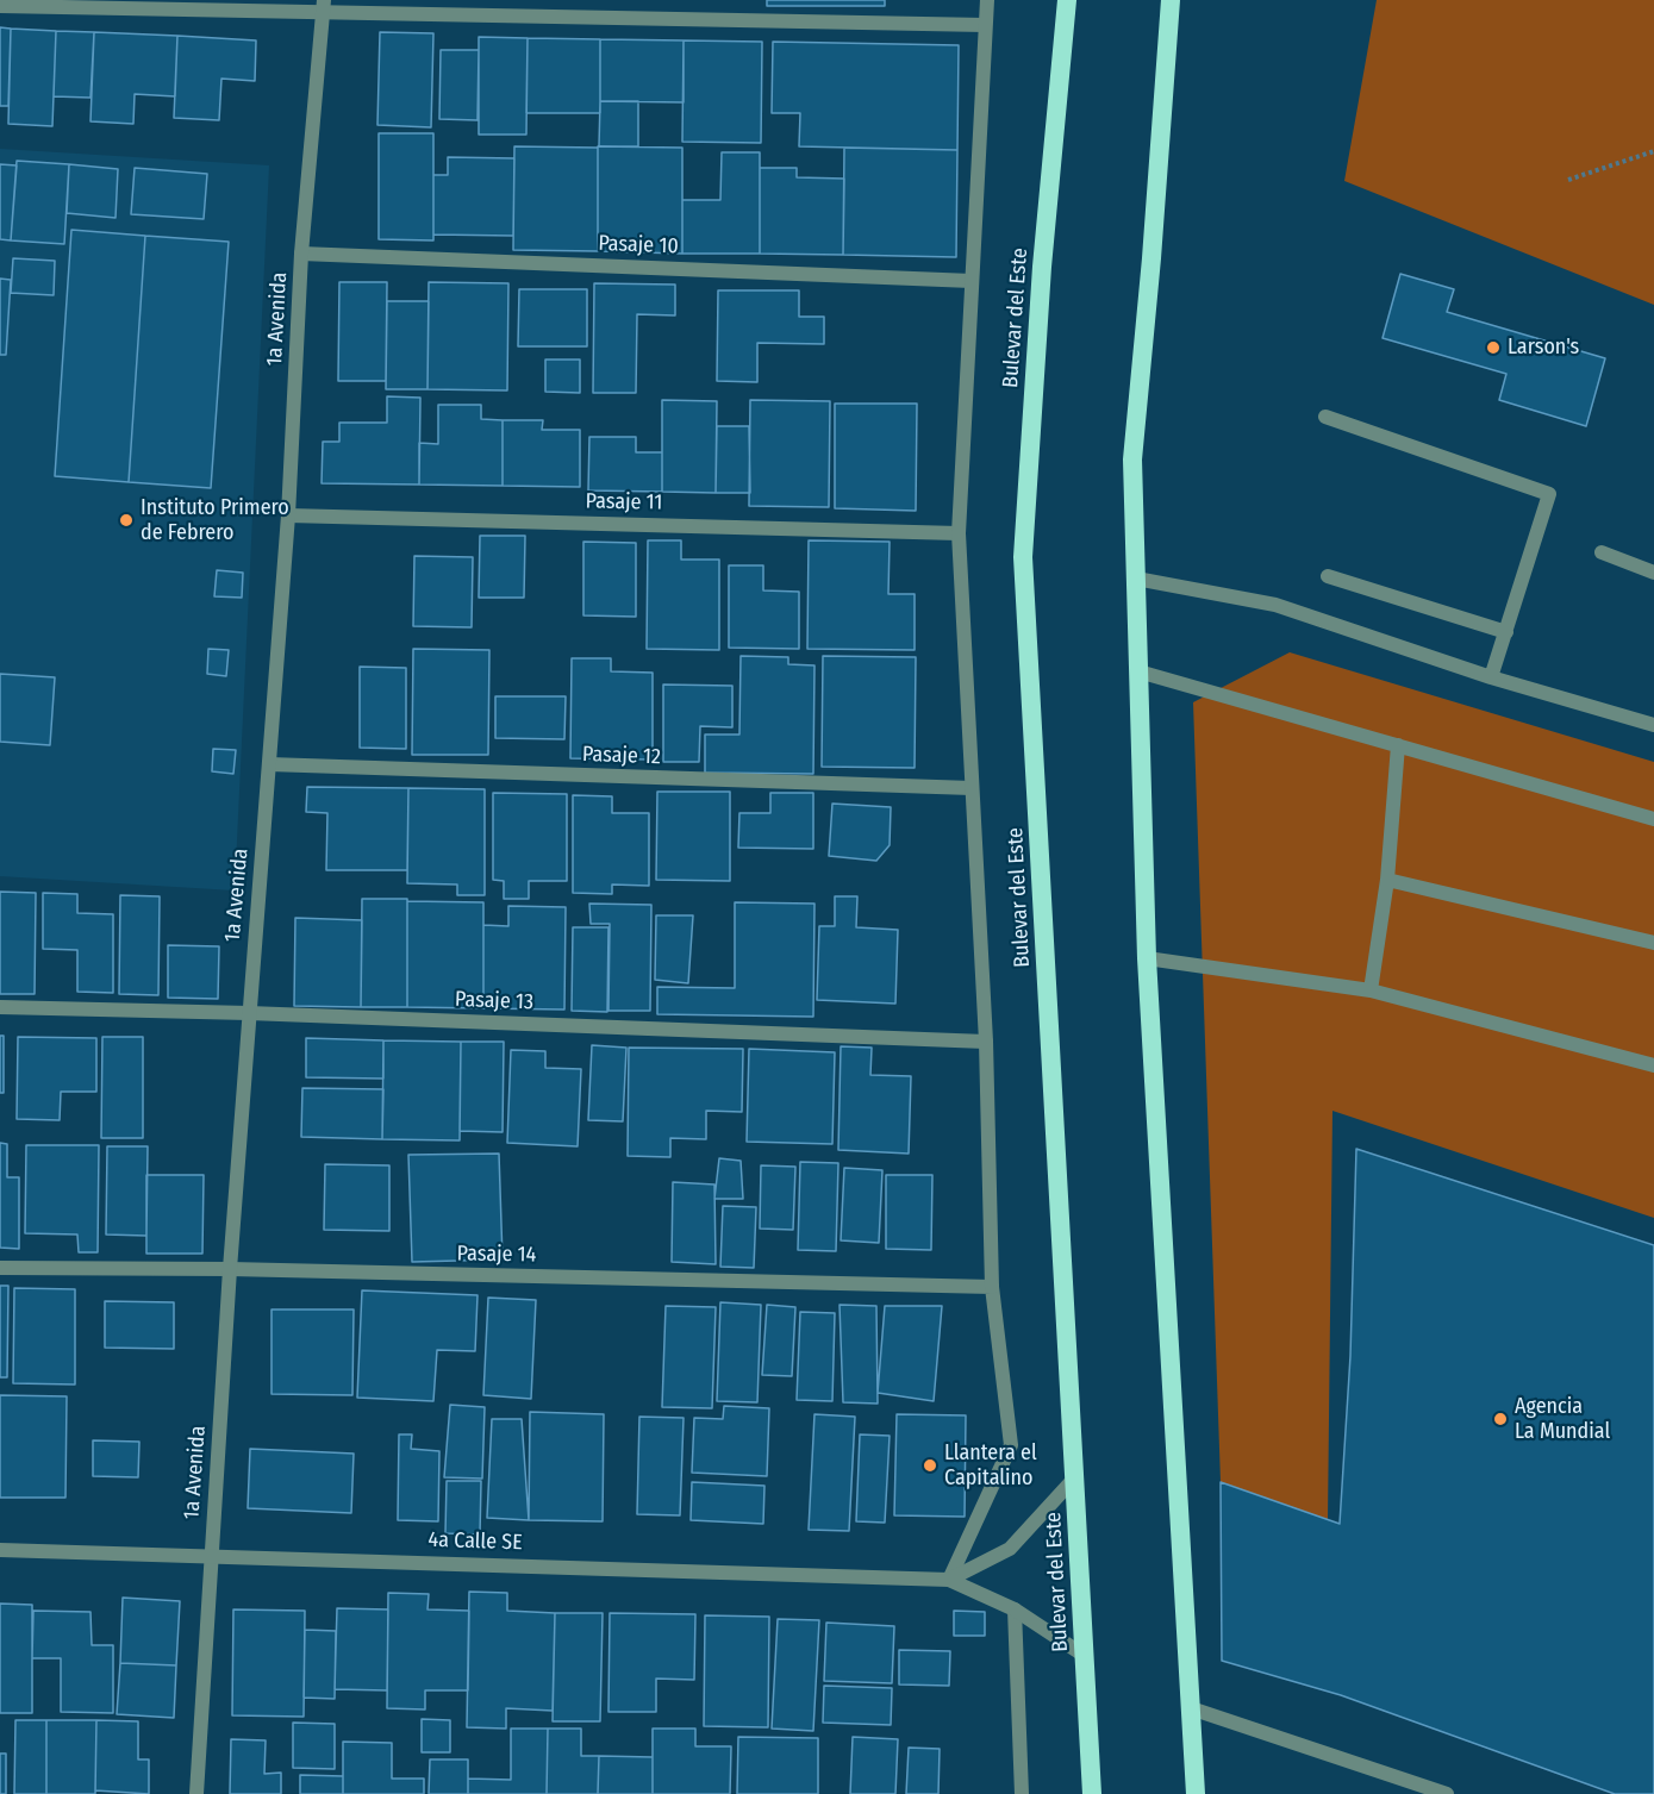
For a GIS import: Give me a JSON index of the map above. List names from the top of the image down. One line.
{"streets":{"highway":["Bulevar del Este"],"street":["Pasaje 10","1a Avenida","Pasaje 11","Pasaje 12","Pasaje 13","Pasaje 14","4a Calle SE"]},"crossings":[["Pasaje 10","1a Avenida"],["1a Avenida","Pasaje 11"],["1a Avenida","Pasaje 12"],["1a Avenida","Pasaje 13"],["1a Avenida","Pasaje 14"],["1a Avenida","4a Calle SE"]],"places":["Larson's","Instituto Primero de Febrero","Agencia La Mundial","Llantera el Capitalino"]}
